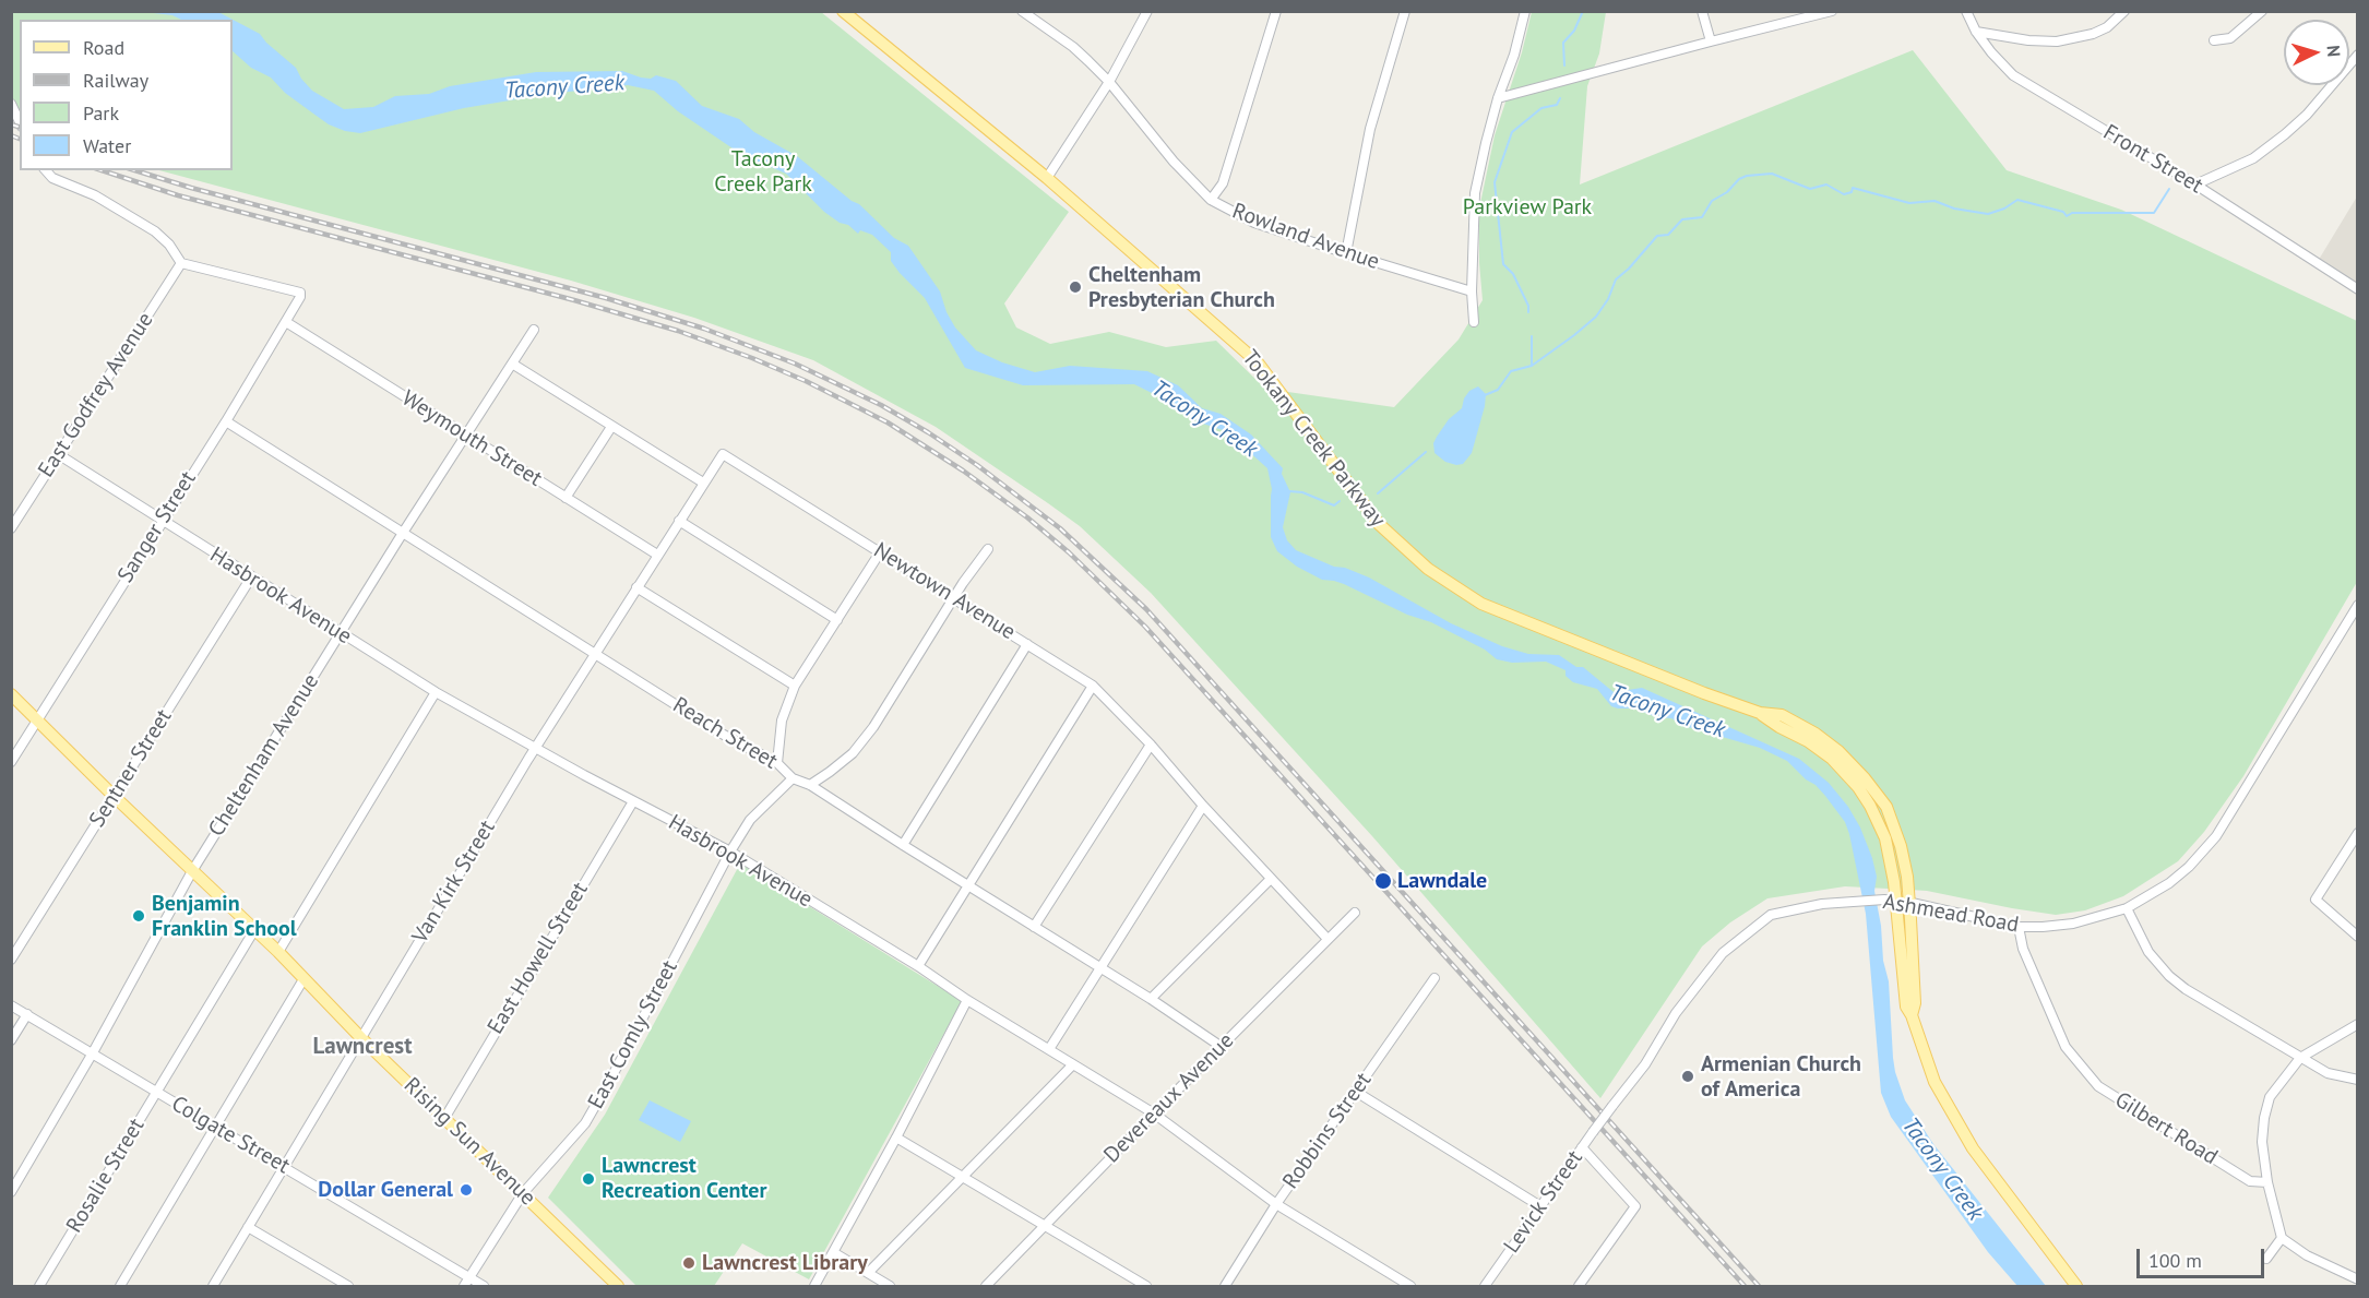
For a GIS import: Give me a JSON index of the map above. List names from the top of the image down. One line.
{"streets":{"main road":["Tookany Creek Parkway","Rising Sun Avenue"],"street":["Front Street","Rowland Avenue","East Godfrey Avenue","Weymouth Street","Sanger Street","Newtown Avenue","Hasbrook Avenue","Reach Street","Cheltenham Avenue","Sentner Street","Van Kirk Street","Ashmead Road","East Howell Street","East Comly Street","Devereaux Avenue","Gilbert Road","Robbins Street","Colgate Street","Rosalie Street","Levick Street"]},"crossings":[["East Godfrey Avenue","Sanger Street"],["East Godfrey Avenue","Hasbrook Avenue"],["Weymouth Street","Sanger Street"],["Weymouth Street","Cheltenham Avenue"],["Weymouth Street","Van Kirk Street"],["Tookany Creek Parkway","Ashmead Road"],["Sanger Street","Hasbrook Avenue"],["Sanger Street","Reach Street"],["Sanger Street","Rising Sun Avenue"],["Newtown Avenue","Van Kirk Street"],["Newtown Avenue","Devereaux Avenue"],["Hasbrook Avenue","Cheltenham Avenue"],["Hasbrook Avenue","Sentner Street"],["Hasbrook Avenue","Van Kirk Street"],["Hasbrook Avenue","East Howell Street"],["Hasbrook Avenue","East Comly Street"],["Hasbrook Avenue","Devereaux Avenue"],["Hasbrook Avenue","Robbins Street"],["Reach Street","Cheltenham Avenue"],["Reach Street","Van Kirk Street"],["Reach Street","East Comly Street"],["Reach Street","Devereaux Avenue"],["Cheltenham Avenue","Colgate Street"],["Cheltenham Avenue","Rising Sun Avenue"],["Sentner Street","Rising Sun Avenue"],["Van Kirk Street","Colgate Street"],["Van Kirk Street","Rising Sun Avenue"],["Ashmead Road","Gilbert Road"],["Ashmead Road","Levick Street"],["East Howell Street","Rising Sun Avenue"],["East Comly Street","Colgate Street"],["East Comly Street","Rising Sun Avenue"],["Colgate Street","Rosalie Street"],["Rising Sun Avenue","Rosalie Street"]],"districts":["Lawncrest"],"water":["Tacony Creek"],"parks":["Tacony Creek Park","Parkview Park"],"places":["Cheltenham Presbyterian Church","Lawndale","Benjamin Franklin School","Armenian Church of America","Lawncrest Recreation Center","Dollar General","Lawncrest Library"],"legend":["Road","Railway","Park","Water"],"scale_bar":"100 m","north":"right"}
